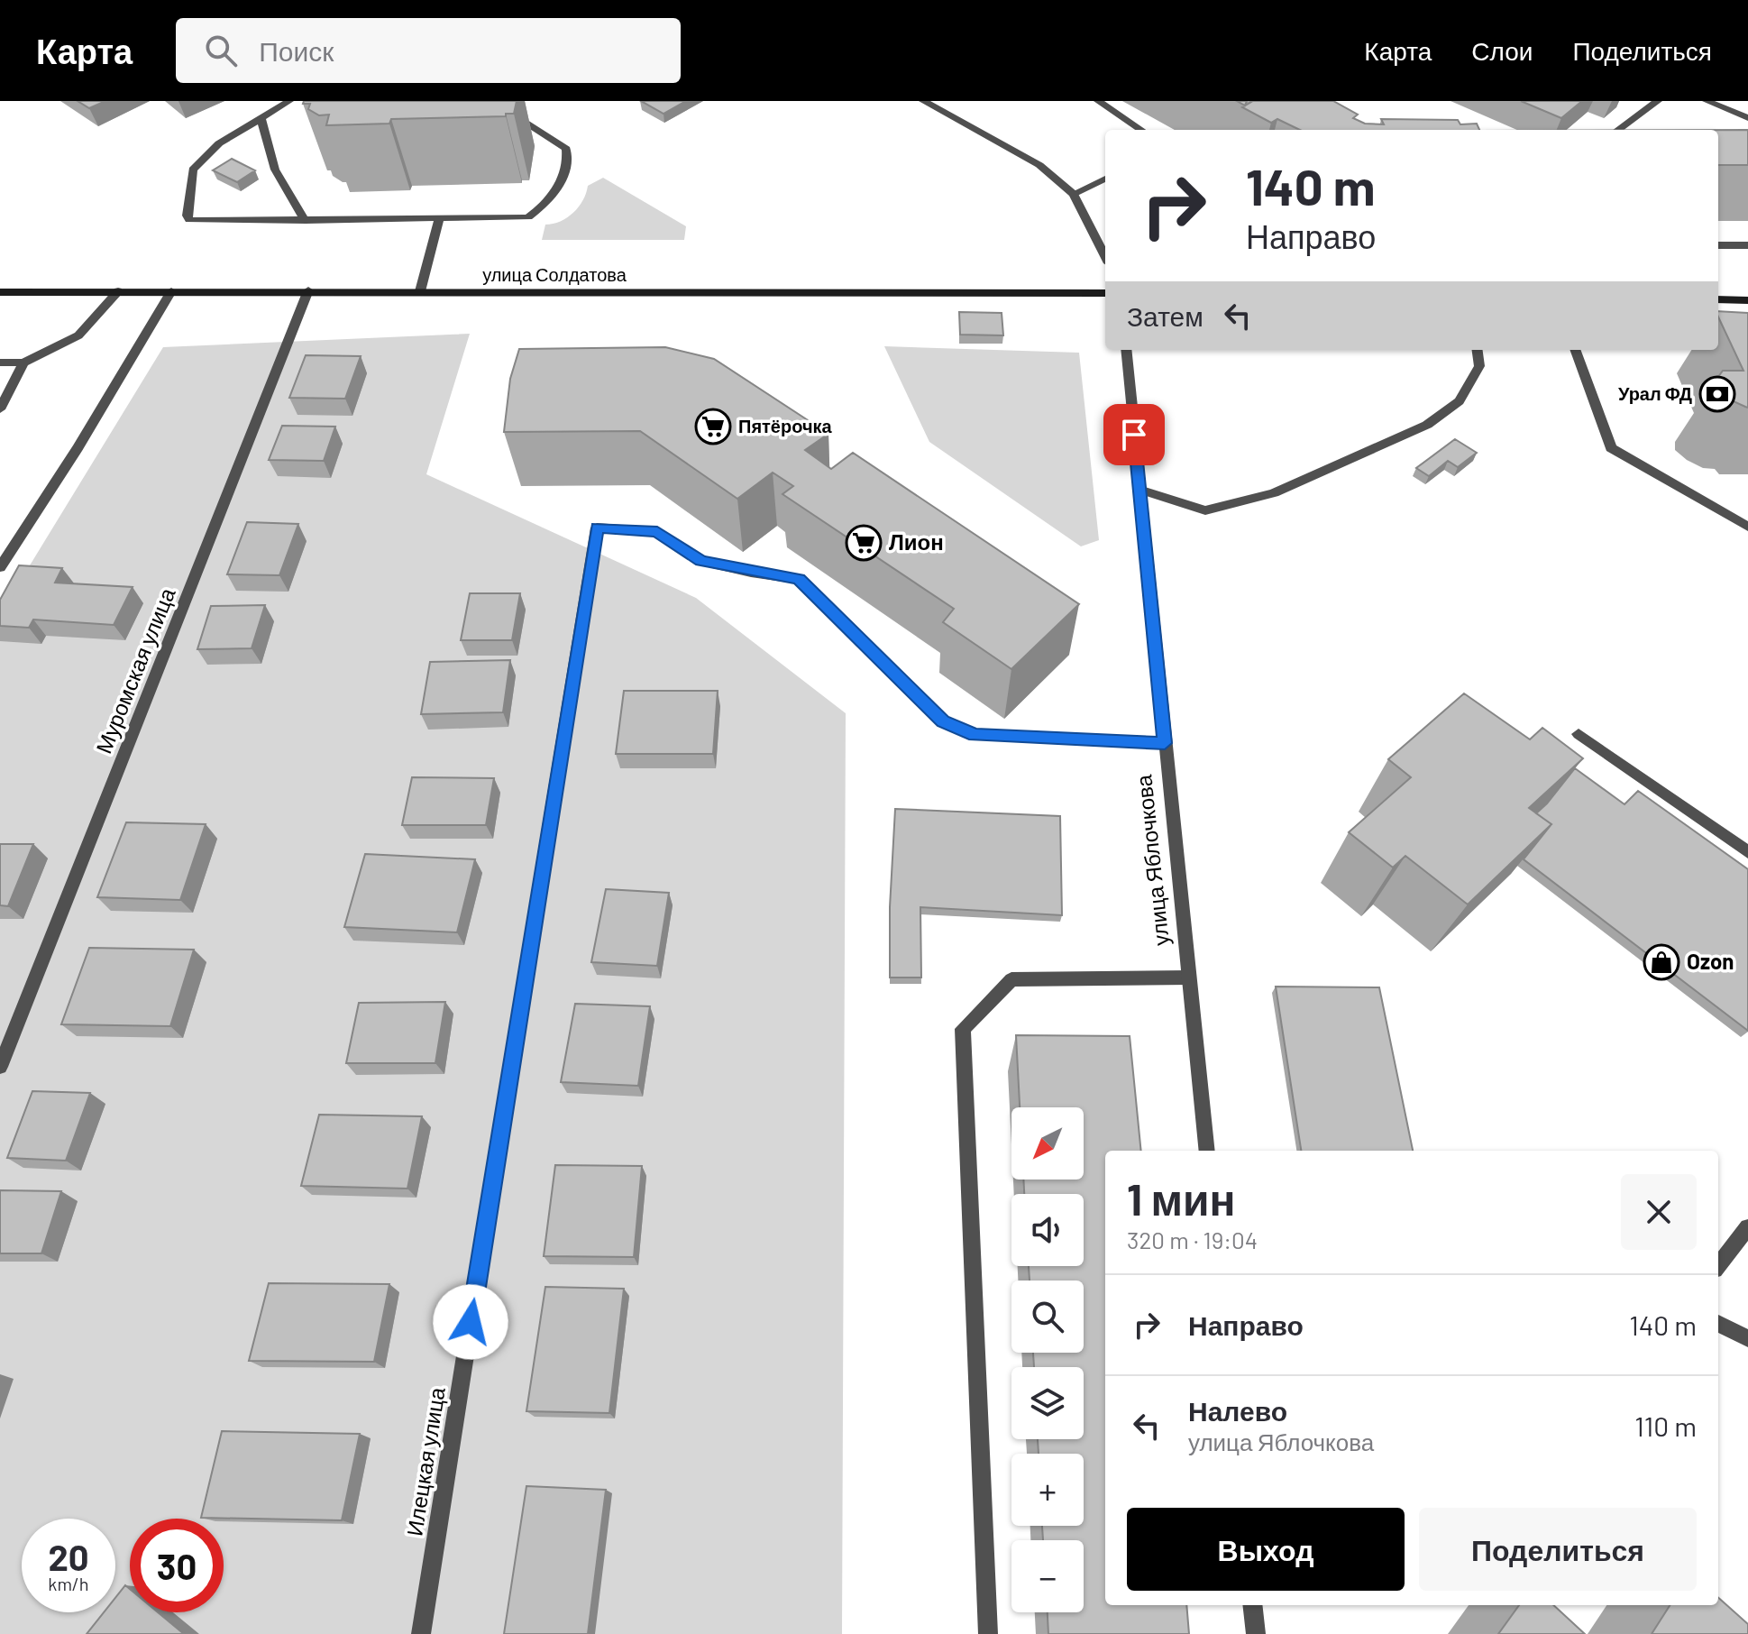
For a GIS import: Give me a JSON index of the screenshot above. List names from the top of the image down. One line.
{"streets":{"main road":["улица Солдатова"],"street":["Муромская улица","улица Яблочкова","Илецкая улица"]},"crossings":[["улица Солдатова","Муромская улица"],["улица Яблочкова","Илецкая улица"]],"places":{"bank":["Урал ФД"],"supermarket":["Пятёрочка","Лион"],"shop":["Ozon"]},"north":"bottom left","page":{"header":"Карта","search":"Поиск","nav":["Карта","Слои","Поделиться"],"turn":["140 m","Направо"],"then":"Затем","map_buttons":["+","−"],"heading":["1 мин","320 m · 19:04"],"list":[{"name":"Направо","value":"140 m"},{"name":"Налево","note":"улица Яблочкова","value":"110 m"}],"buttons":["Выход","Поделиться"],"speed":"20 km/h","limit":"30"}}
